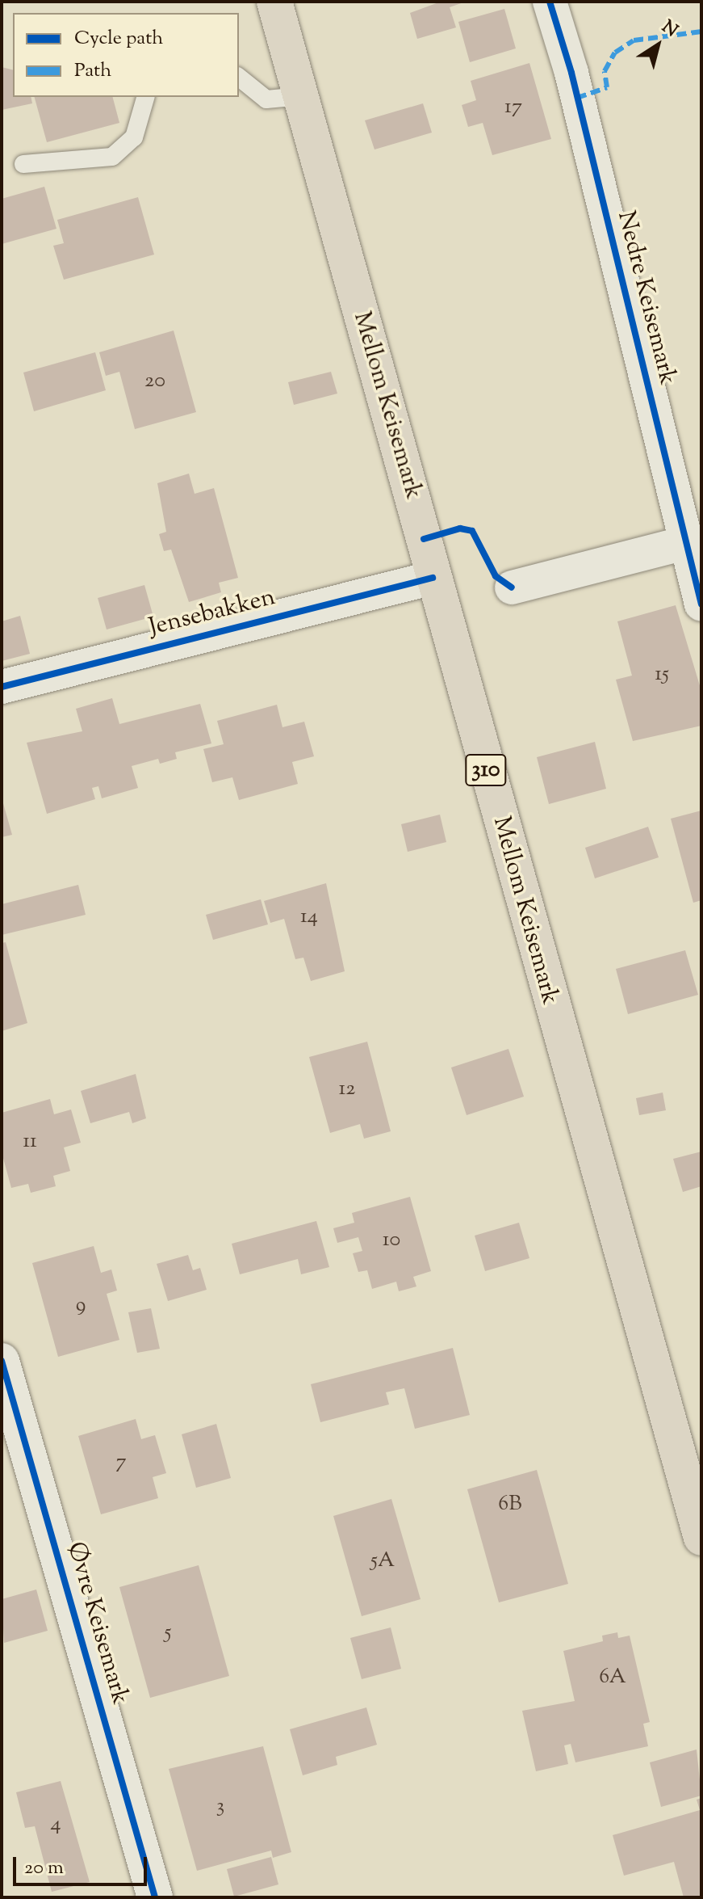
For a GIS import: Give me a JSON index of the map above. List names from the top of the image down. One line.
{"streets":{"main road":["Mellom Keisemark","310"],"street":["Nedre Keisemark","Jensebakken","Øvre Keisemark"]},"crossings":[["Mellom Keisemark","Jensebakken"]],"house_numbers":["17","20","15","14","12","11","10","9","7","6B","5A","5","6A","3","4"],"legend":["Cycle path","Path"],"scale_bar":"20 m","north":"top right"}
